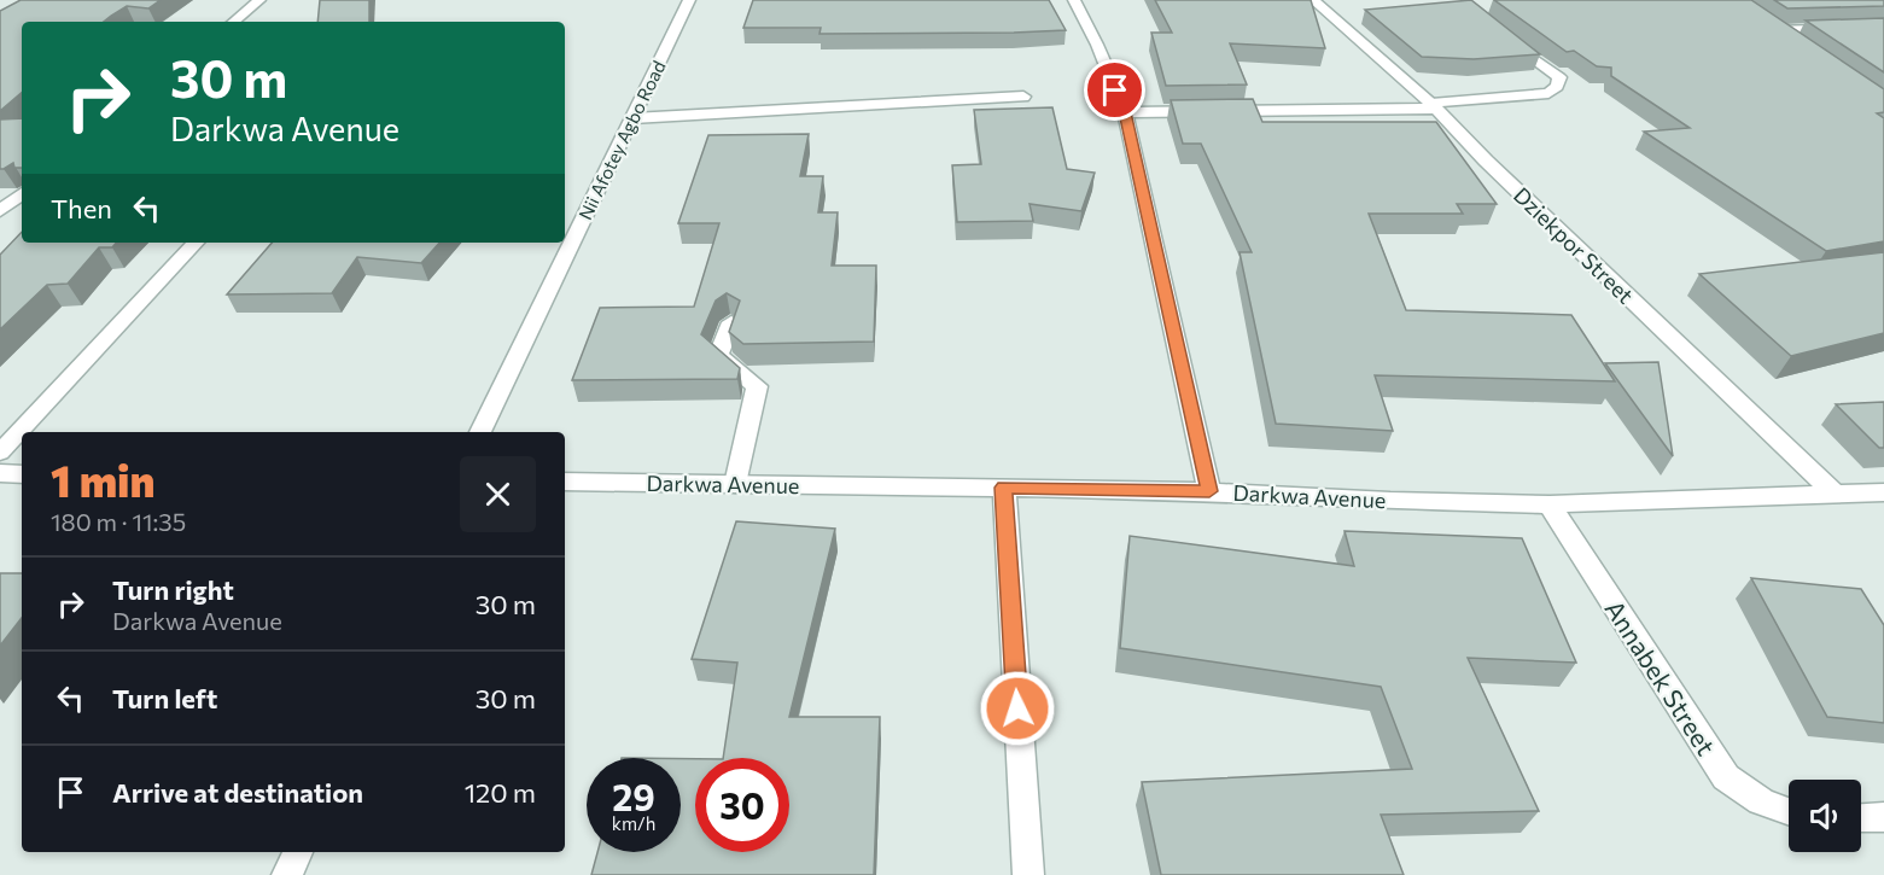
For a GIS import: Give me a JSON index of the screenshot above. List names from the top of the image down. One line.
{"streets":{"street":["Nii Afotey Agbo Road","Dziekpor Street","Darkwa Avenue","Annabek Street"]},"crossings":[["Dziekpor Street","Darkwa Avenue"],["Darkwa Avenue","Annabek Street"]],"page":{"turn":["30 m","Darkwa Avenue"],"then":"Then","heading":["1 min","180 m · 11:35"],"list":[{"name":"Turn right","note":"Darkwa Avenue","value":"30 m"},{"name":"Turn left","value":"30 m"},{"name":"Arrive at destination","value":"120 m"}],"speed":"29 km/h","limit":"30"}}
